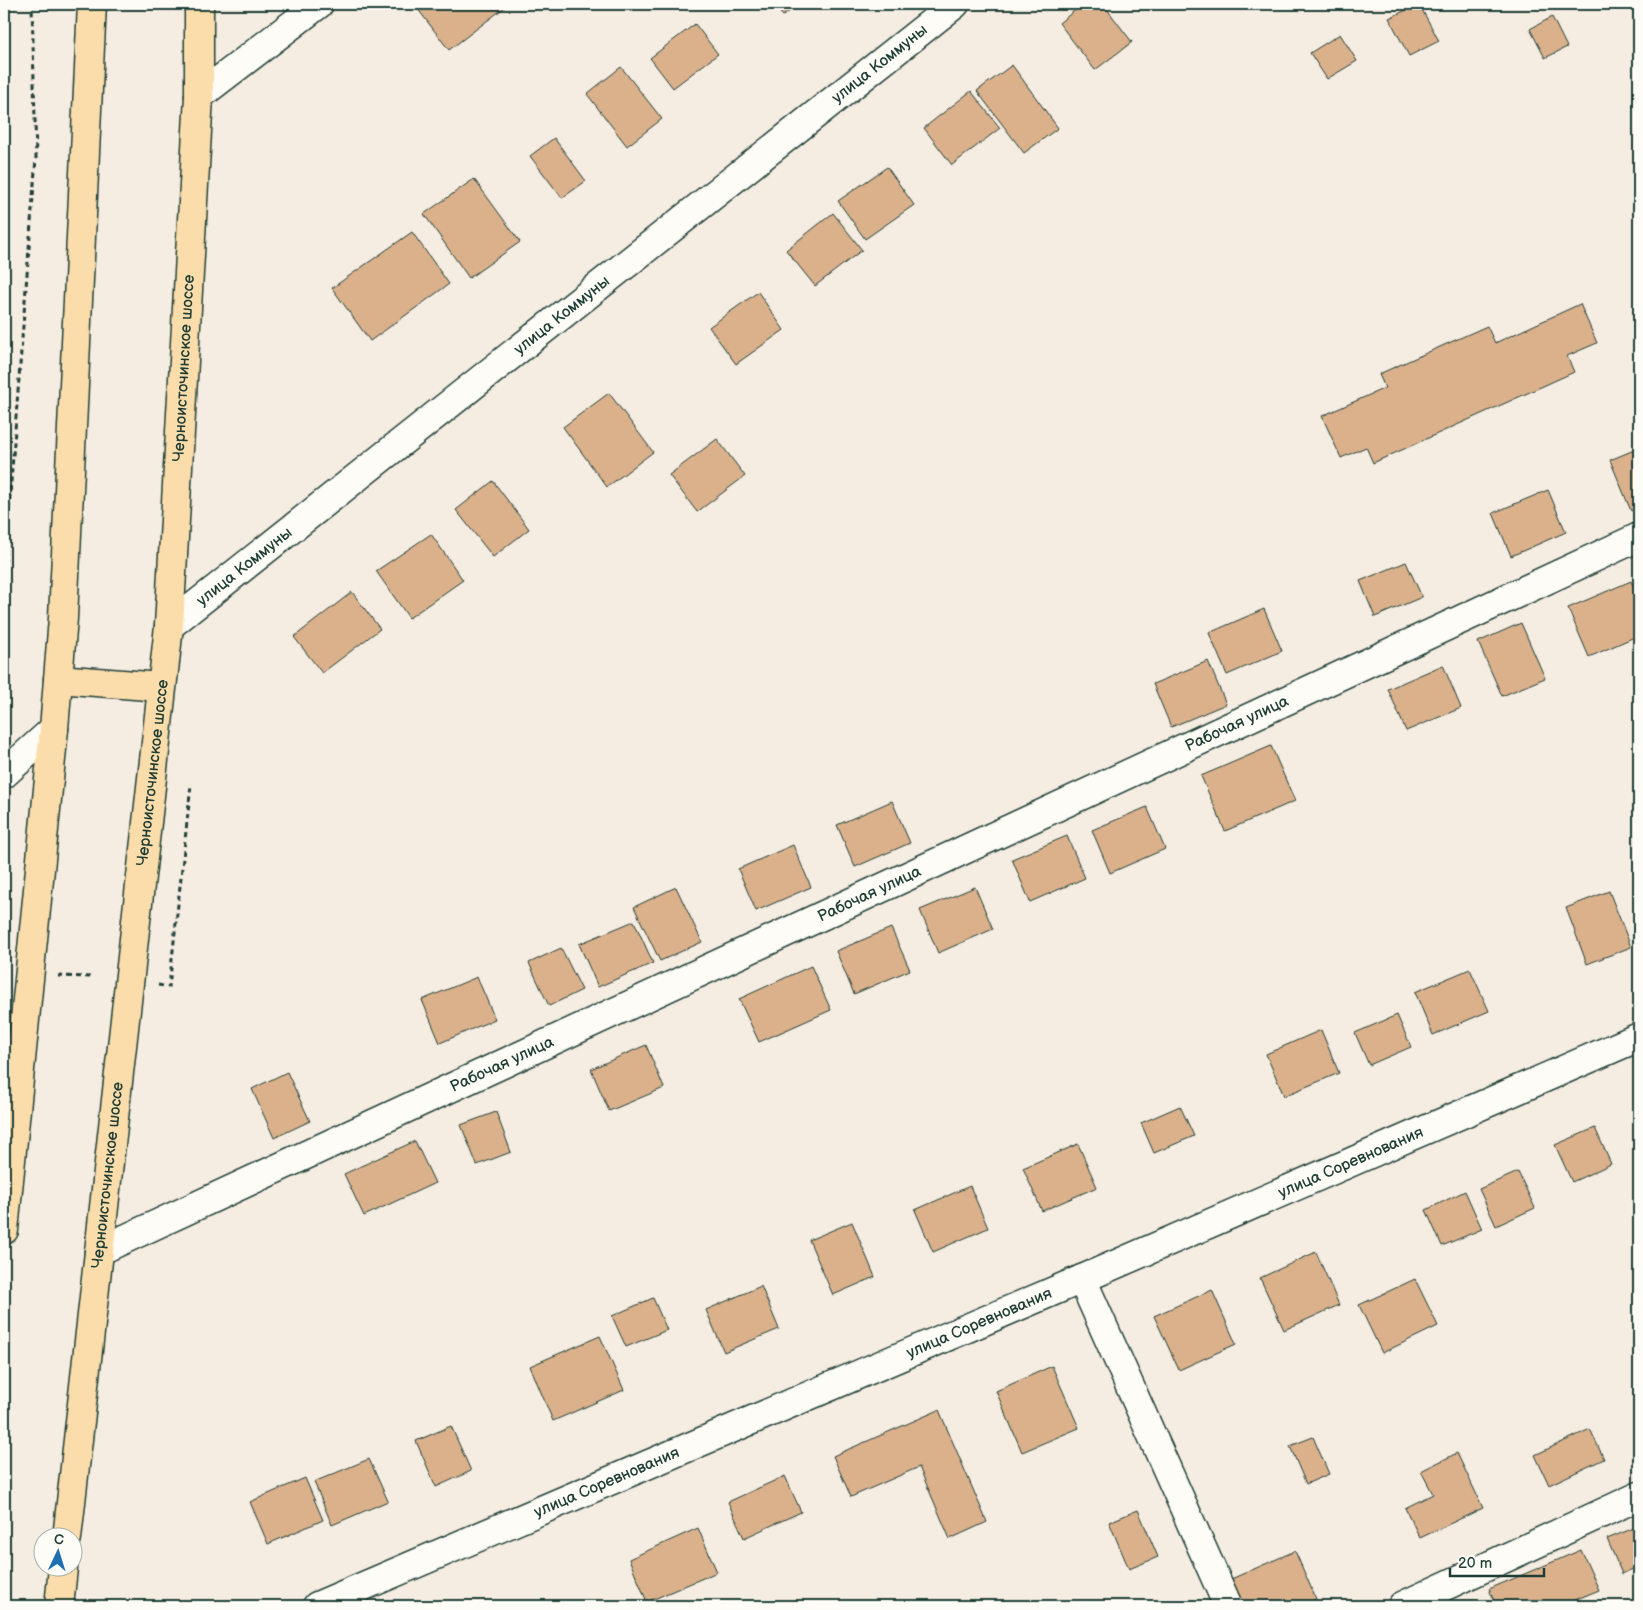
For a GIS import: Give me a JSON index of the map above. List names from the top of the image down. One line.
{"streets":{"main road":["Черноисточинское шоссе"],"street":["улица Коммуны","Рабочая улица","улица Соревнования"]},"crossings":[["улица Коммуны","Черноисточинское шоссе"],["Черноисточинское шоссе","Рабочая улица"]],"scale_bar":"20 m","north":"top"}
